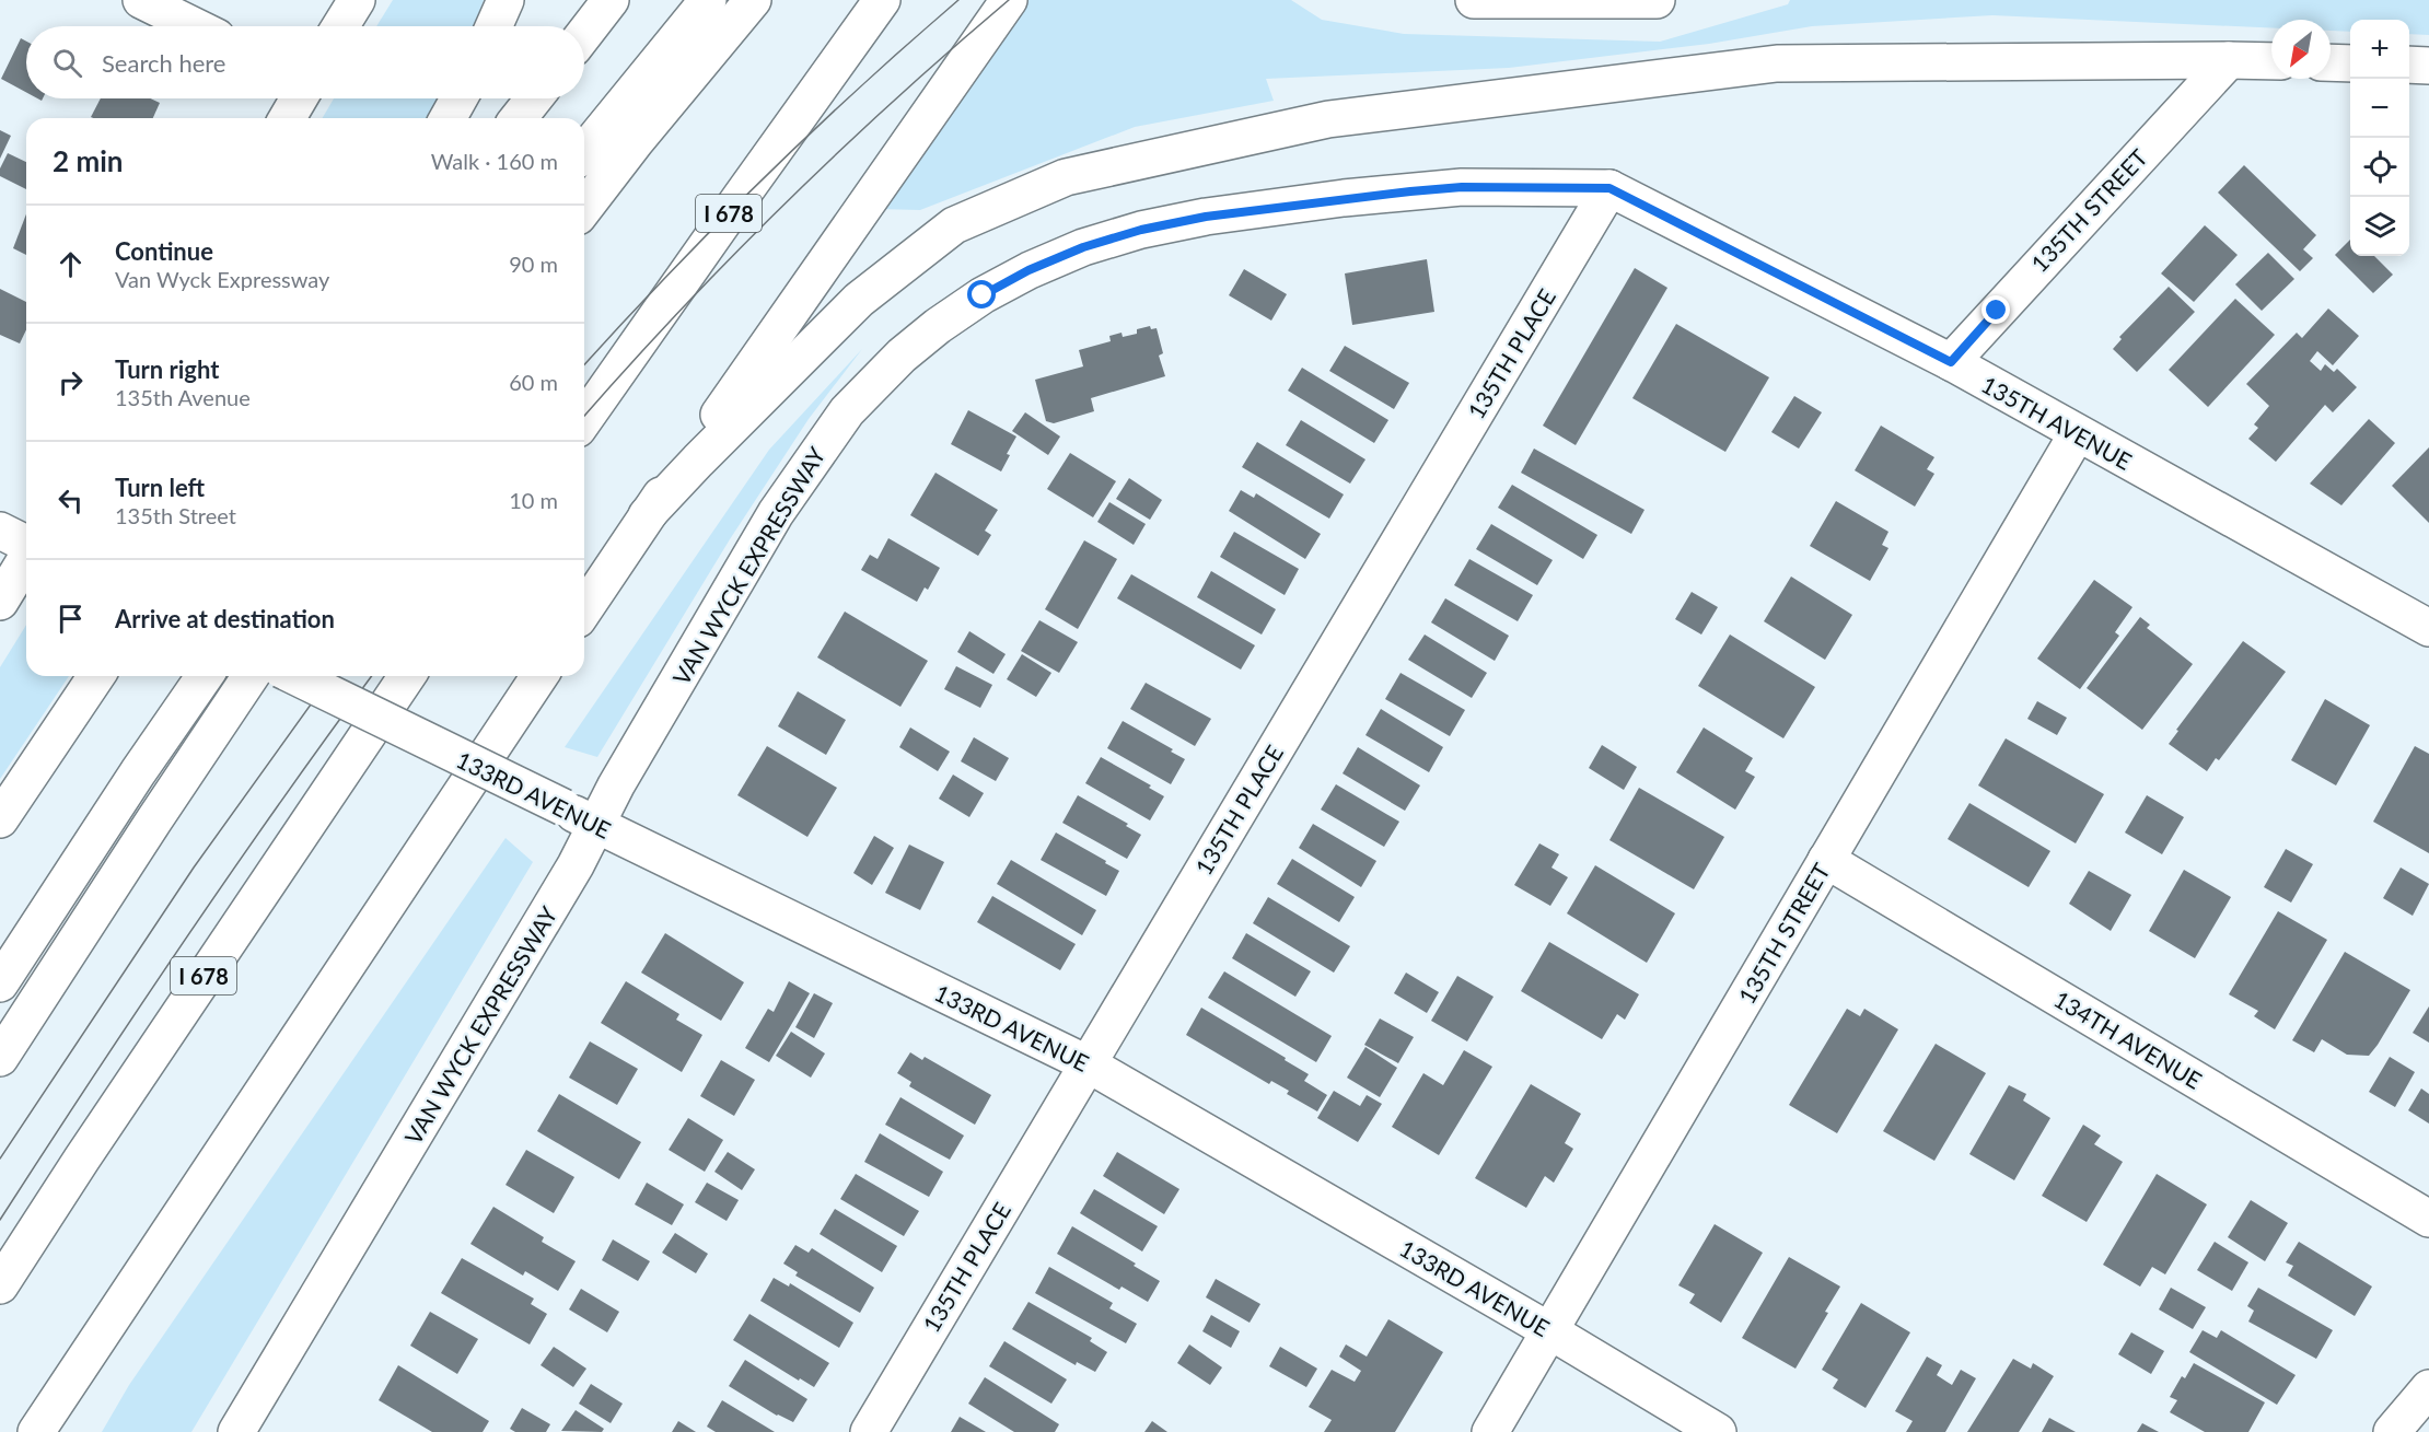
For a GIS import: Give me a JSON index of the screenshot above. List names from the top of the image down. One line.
{"streets":{"main road":["135TH STREET","I 678","135TH PLACE","135TH AVENUE","VAN WYCK EXPRESSWAY","133RD AVENUE","134TH AVENUE"]},"crossings":[["135TH STREET","135TH AVENUE"],["135TH STREET","133RD AVENUE"],["135TH STREET","134TH AVENUE"],["135TH PLACE","135TH AVENUE"],["135TH PLACE","VAN WYCK EXPRESSWAY"],["135TH PLACE","133RD AVENUE"],["135TH AVENUE","VAN WYCK EXPRESSWAY"],["VAN WYCK EXPRESSWAY","133RD AVENUE"]],"north":"bottom left","page":{"map_buttons":["+","−"],"search":"Search here","heading":["2 min","Walk · 160 m"],"list":[["Continue","Van Wyck Expressway","90 m"],["Turn right","135th Avenue","60 m"],["Turn left","135th Street","10 m"],"Arrive at destination"]}}
